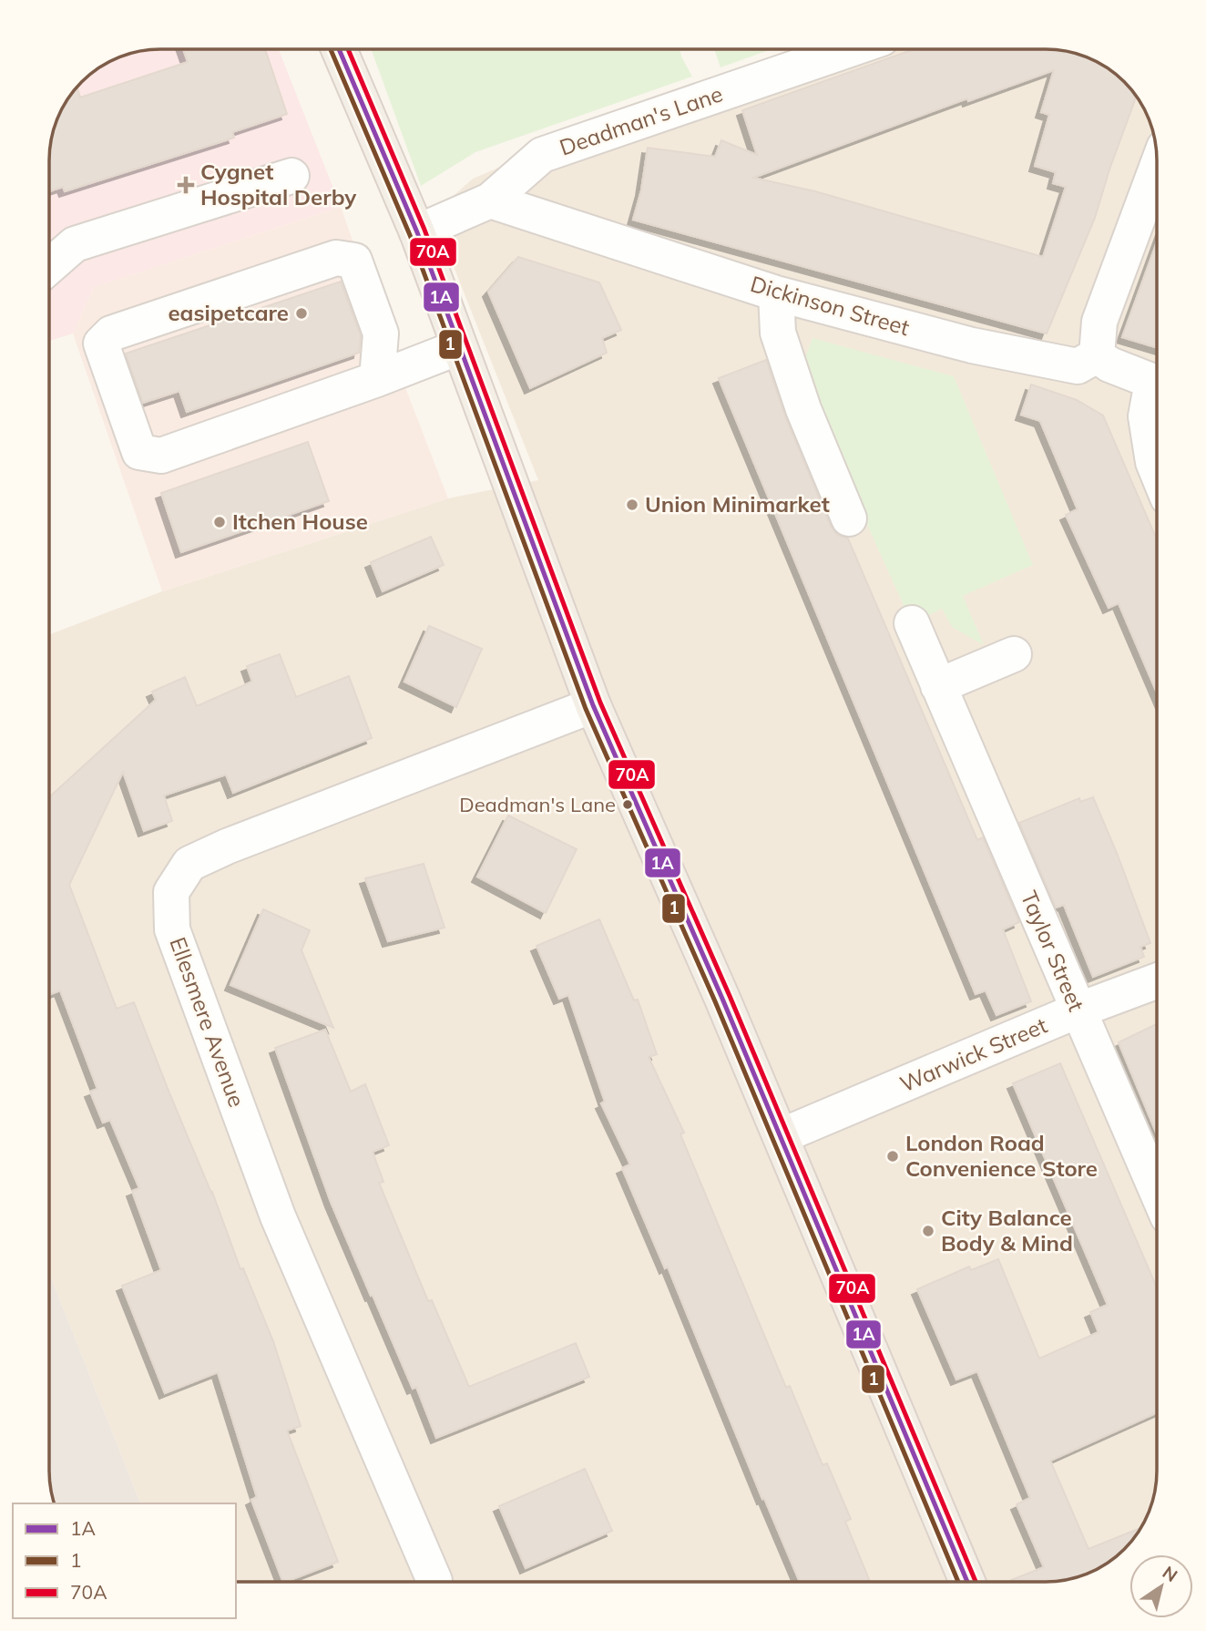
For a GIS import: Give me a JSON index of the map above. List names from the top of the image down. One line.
{"streets":{"street":["Deadman's Lane","Dickinson Street","Taylor Street","Ellesmere Avenue","Warwick Street"]},"crossings":[["Deadman's Lane","Dickinson Street"],["Taylor Street","Warwick Street"]],"places":{"health":["Cygnet Hospital Derby"],"other":["easipetcare","Union Minimarket","Itchen House","Deadman's Lane","London Road Convenience Store","City Balance Body & Mind"]},"lines":["transit line 1","transit line 1A","transit line 70A"],"legend":["1A","1","70A"],"north":"top right"}
